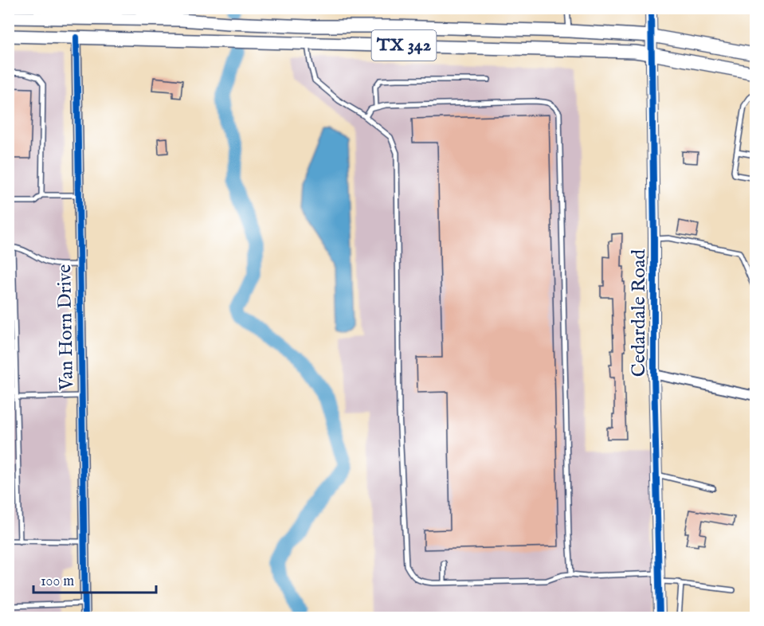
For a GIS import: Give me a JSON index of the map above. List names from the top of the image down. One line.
{"streets":{"main road":["TX 342"],"street":["Cedardale Road","Van Horn Drive"]},"crossings":[["TX 342","Cedardale Road"],["TX 342","Van Horn Drive"]],"scale_bar":"100 m"}
